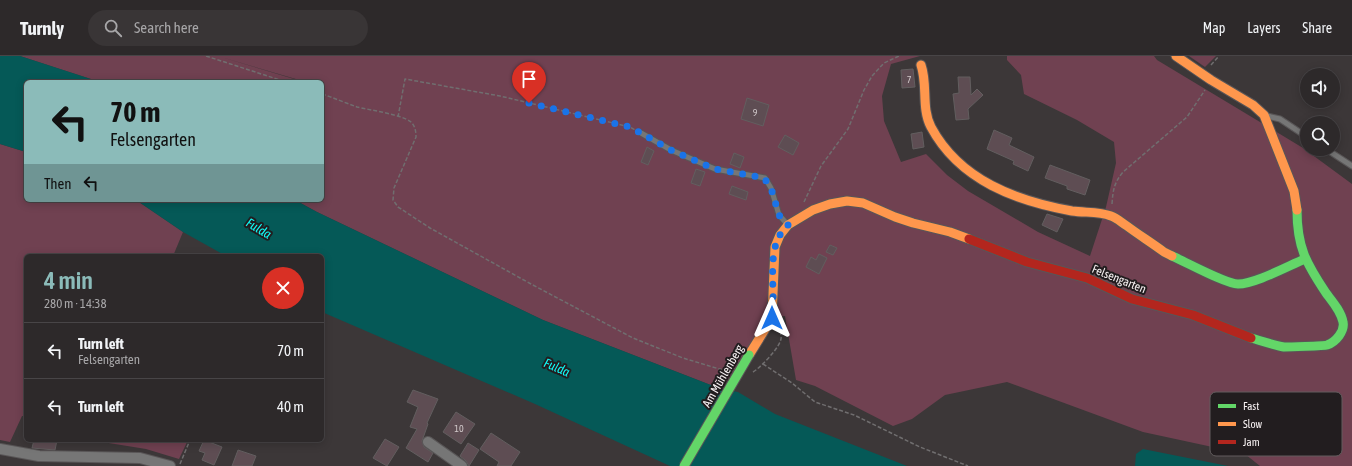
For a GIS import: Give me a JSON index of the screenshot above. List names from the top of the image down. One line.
{"streets":{"street":["Felsengarten","Am Mühlenberg"]},"water":["Fulda"],"house_numbers":["7","9","10"],"legend":["Fast","Slow","Jam"],"page":{"header":"Turnly","search":"Search here","nav":["Map","Layers","Share"],"turn":["70 m","Felsengarten"],"then":"Then","heading":["4 min","280 m · 14:38"],"list":[{"name":"Turn left","note":"Felsengarten","value":"70 m"},{"name":"Turn left","value":"40 m"}]}}
